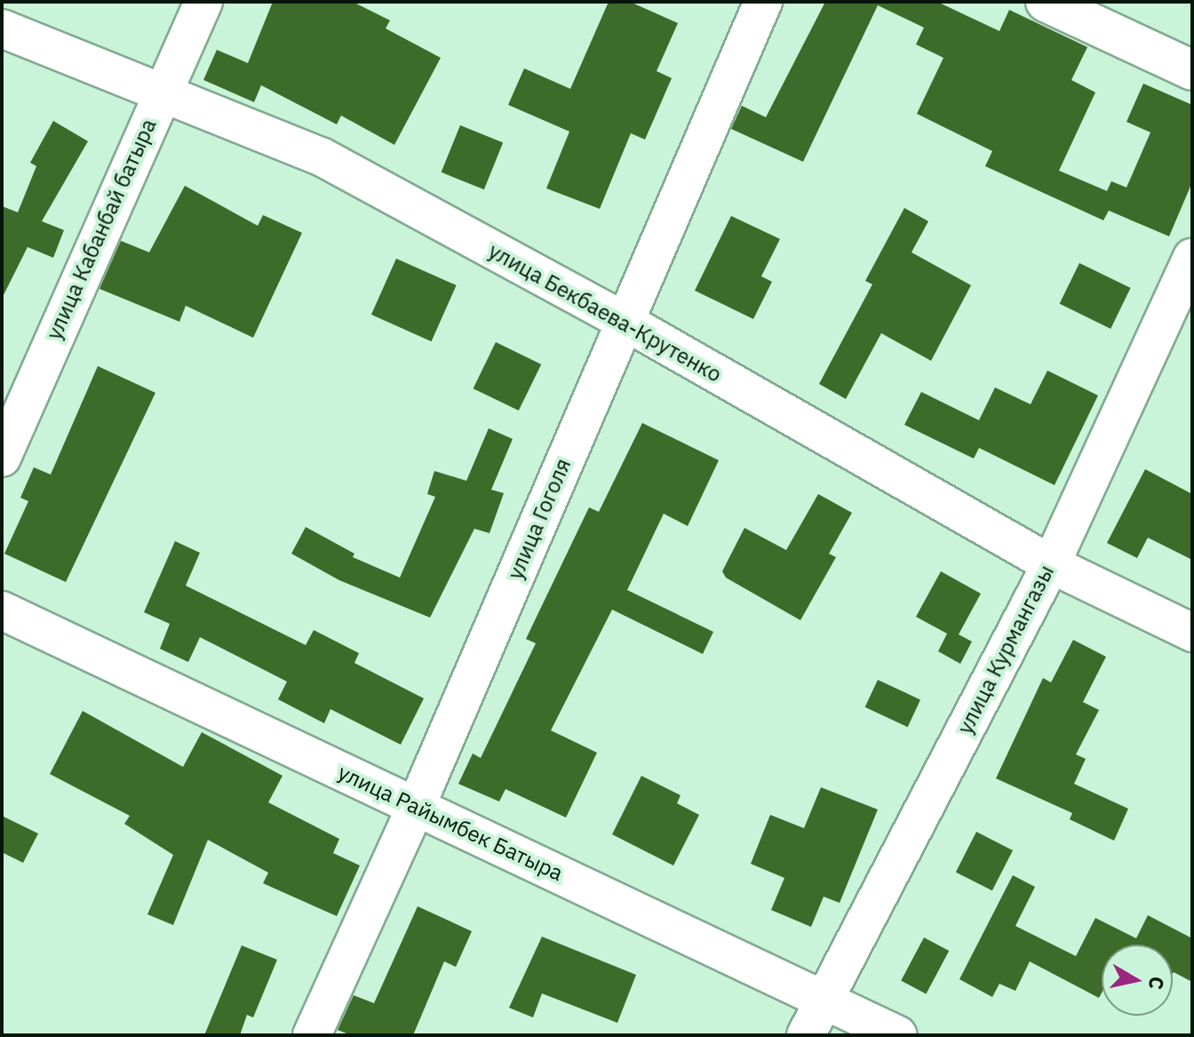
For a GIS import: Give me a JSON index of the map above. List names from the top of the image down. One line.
{"streets":{"street":["улица Кабанбай батыра","улица Бекбаева-Крутенко","улица Гоголя","улица Курмангазы","улица Райымбек Батыра"]},"crossings":[["улица Кабанбай батыра","улица Бекбаева-Крутенко"],["улица Бекбаева-Крутенко","улица Гоголя"],["улица Бекбаева-Крутенко","улица Курмангазы"],["улица Гоголя","улица Райымбек Батыра"],["улица Курмангазы","улица Райымбек Батыра"]],"north":"right"}
